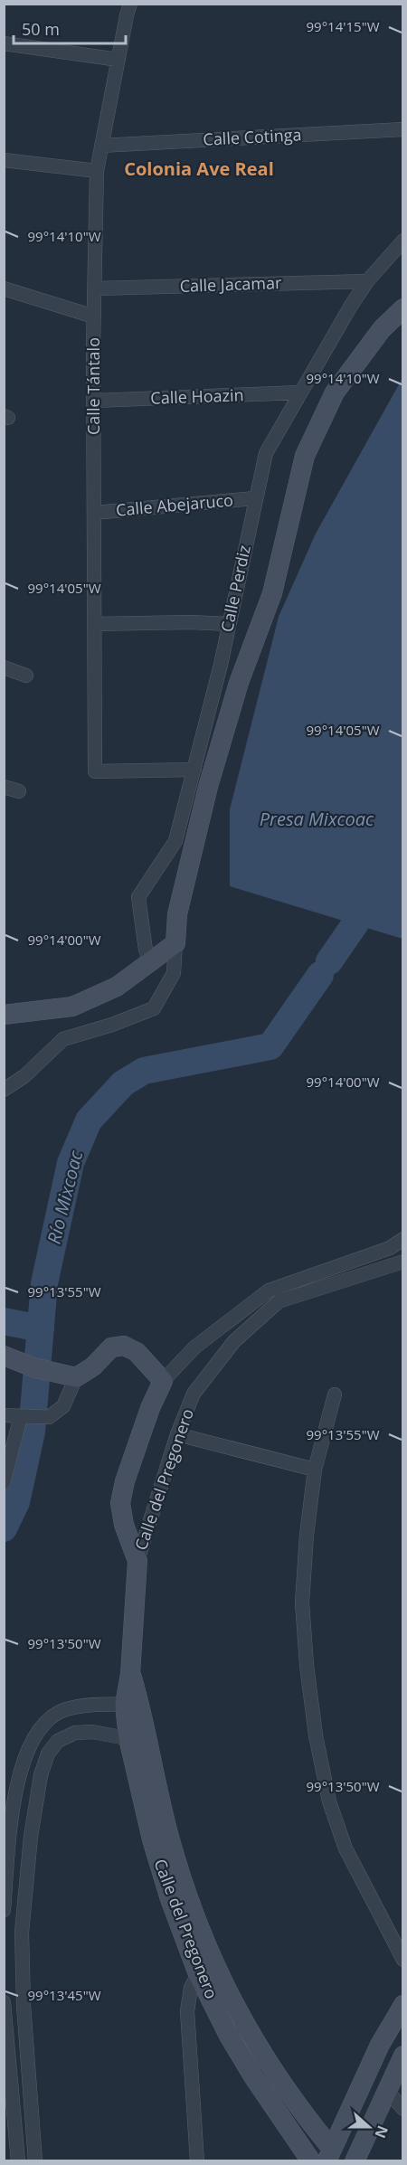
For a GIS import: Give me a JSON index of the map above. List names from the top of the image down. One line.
{"streets":{"street":["Calle Cotinga","Calle Jacamar","Calle Tántalo","Calle Hoazin","Calle Abejaruco","Calle Perdiz","Calle del Pregonero"]},"crossings":[["Calle Cotinga","Calle Tántalo"],["Calle Jacamar","Calle Tántalo"],["Calle Jacamar","Calle Perdiz"],["Calle Tántalo","Calle Hoazin"],["Calle Tántalo","Calle Abejaruco"],["Calle Tántalo","Calle Perdiz"],["Calle Hoazin","Calle Perdiz"],["Calle Abejaruco","Calle Perdiz"]],"districts":["Colonia Ave Real"],"water":["Presa Mixcoac","Río Mixcoac"],"scale_bar":"50 m","north":"right","coordinates":["99°14'15\"W","99°14'10\"W","99°14'05\"W","99°14'00\"W","99°13'55\"W","99°13'50\"W","99°13'45\"W"]}
